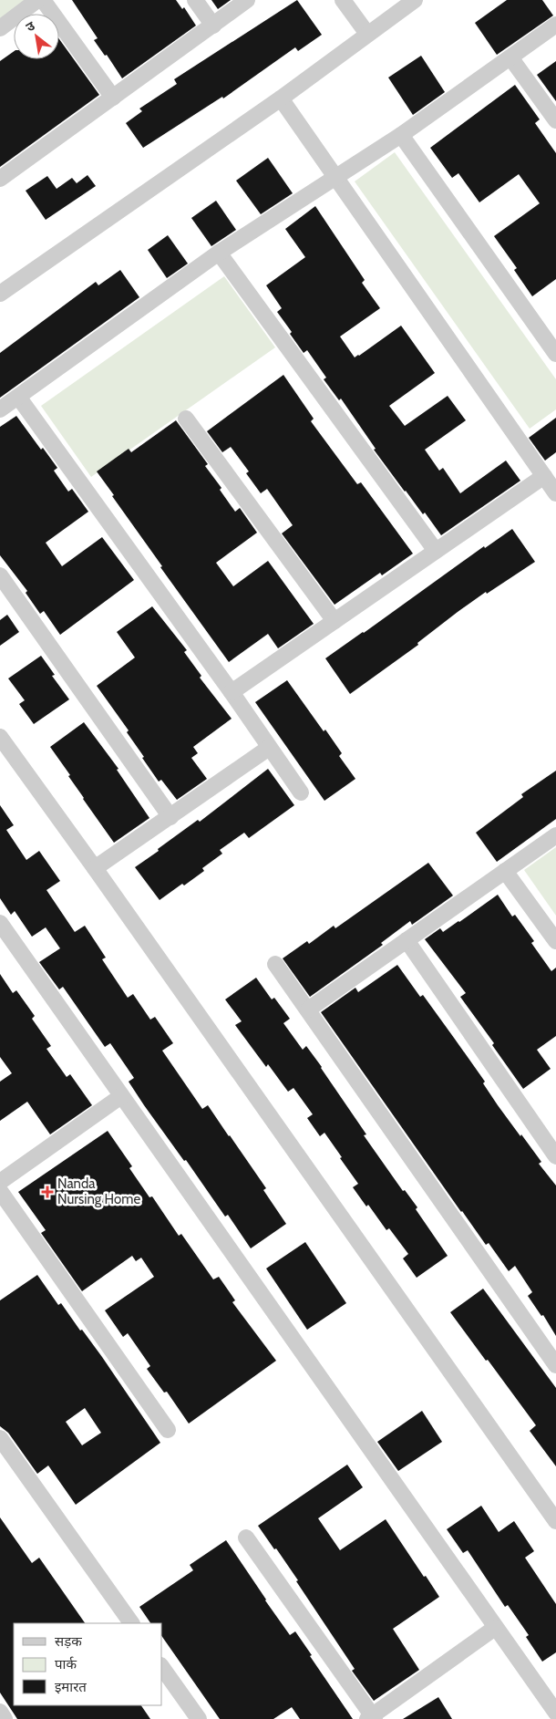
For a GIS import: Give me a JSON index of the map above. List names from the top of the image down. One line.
{"places":{"health":["Nanda Nursing Home"]},"legend":["सड़क","पार्क","इमारत"],"north":"top left"}
